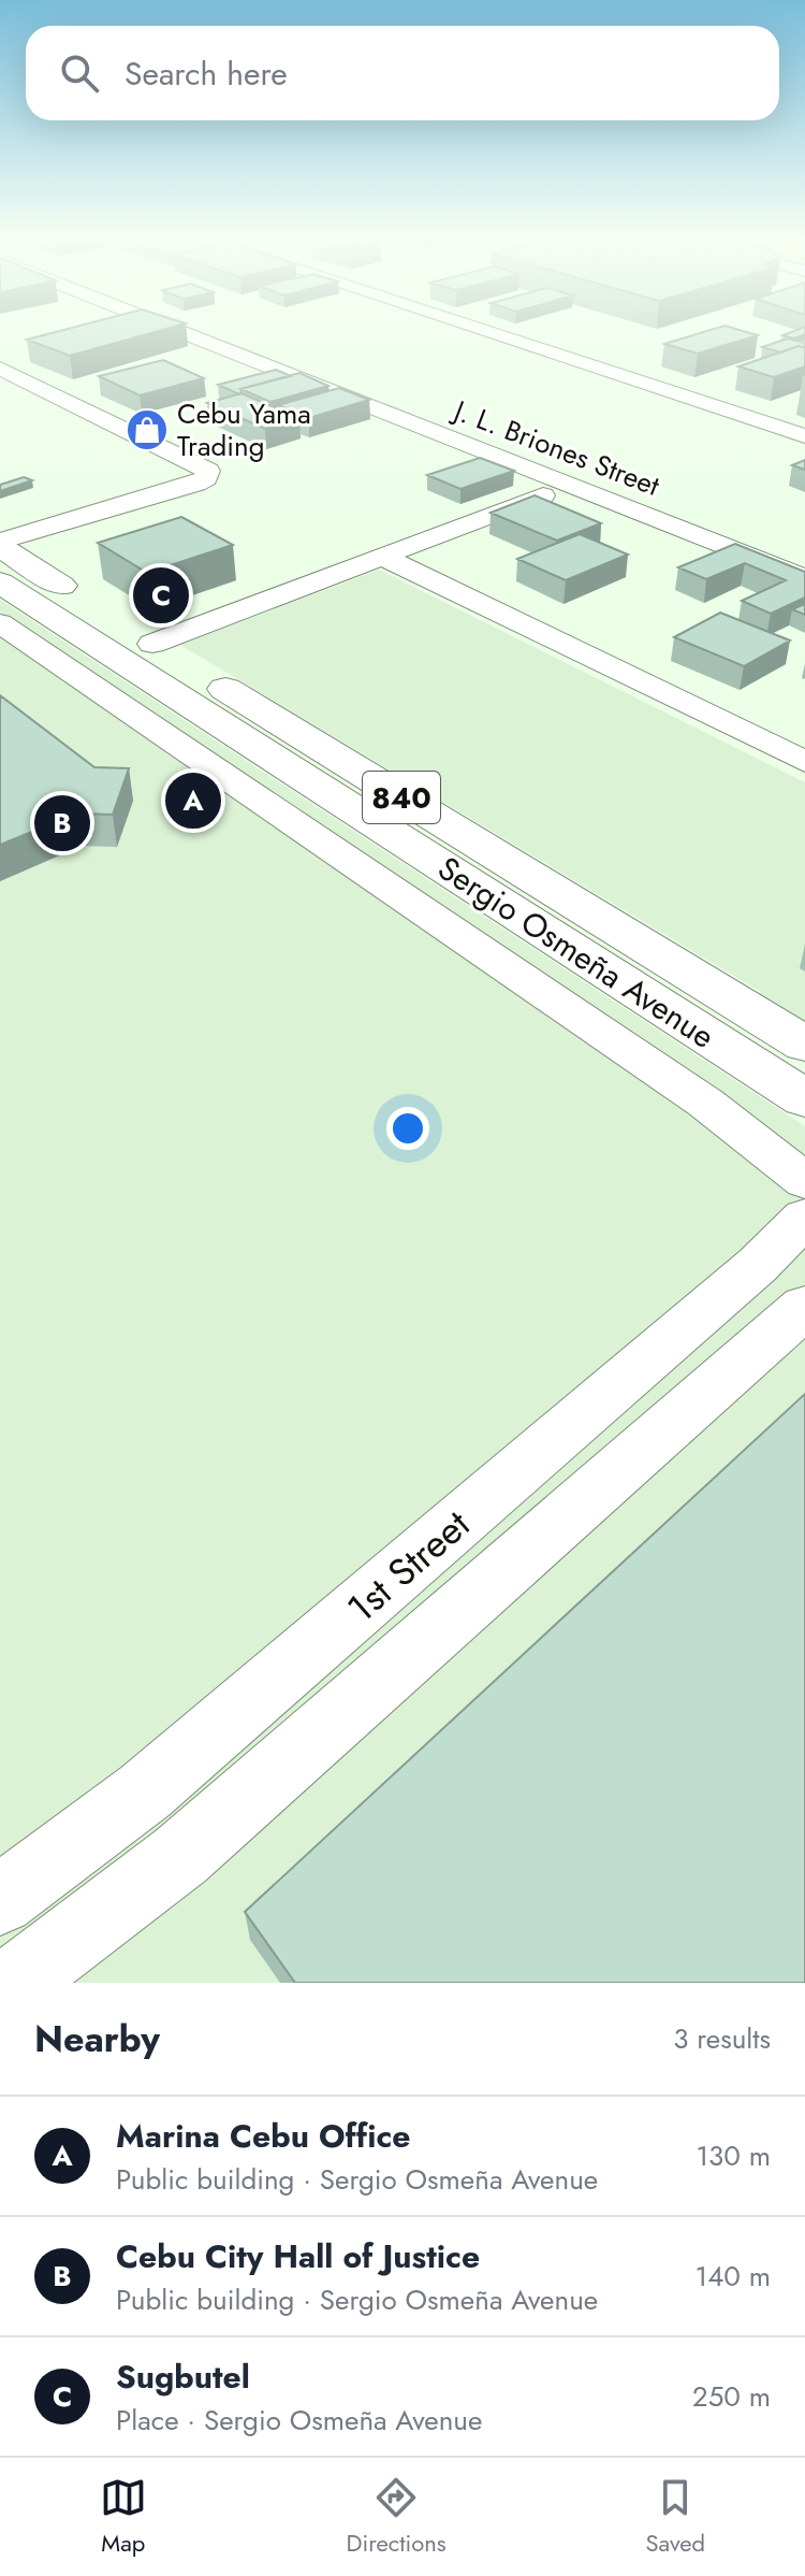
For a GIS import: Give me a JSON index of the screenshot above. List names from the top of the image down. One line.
{"streets":{"highway":["840","Sergio Osmeña Avenue"],"street":["J. L. Briones Street","1st Street"]},"places":{"shop":["Cebu Yama Trading"]},"page":{"search":"Search here","pins":["C","A","B"],"heading":["Nearby","3 results"],"list":[{"mark":"A","name":"Marina Cebu Office","note":"Public building · Sergio Osmeña Avenue","value":"130 m"},{"mark":"B","name":"Cebu City Hall of Justice","note":"Public building · Sergio Osmeña Avenue","value":"140 m"},{"mark":"C","name":"Sugbutel","note":"Place · Sergio Osmeña Avenue","value":"250 m"}],"nav":["Map","Directions","Saved"]}}
